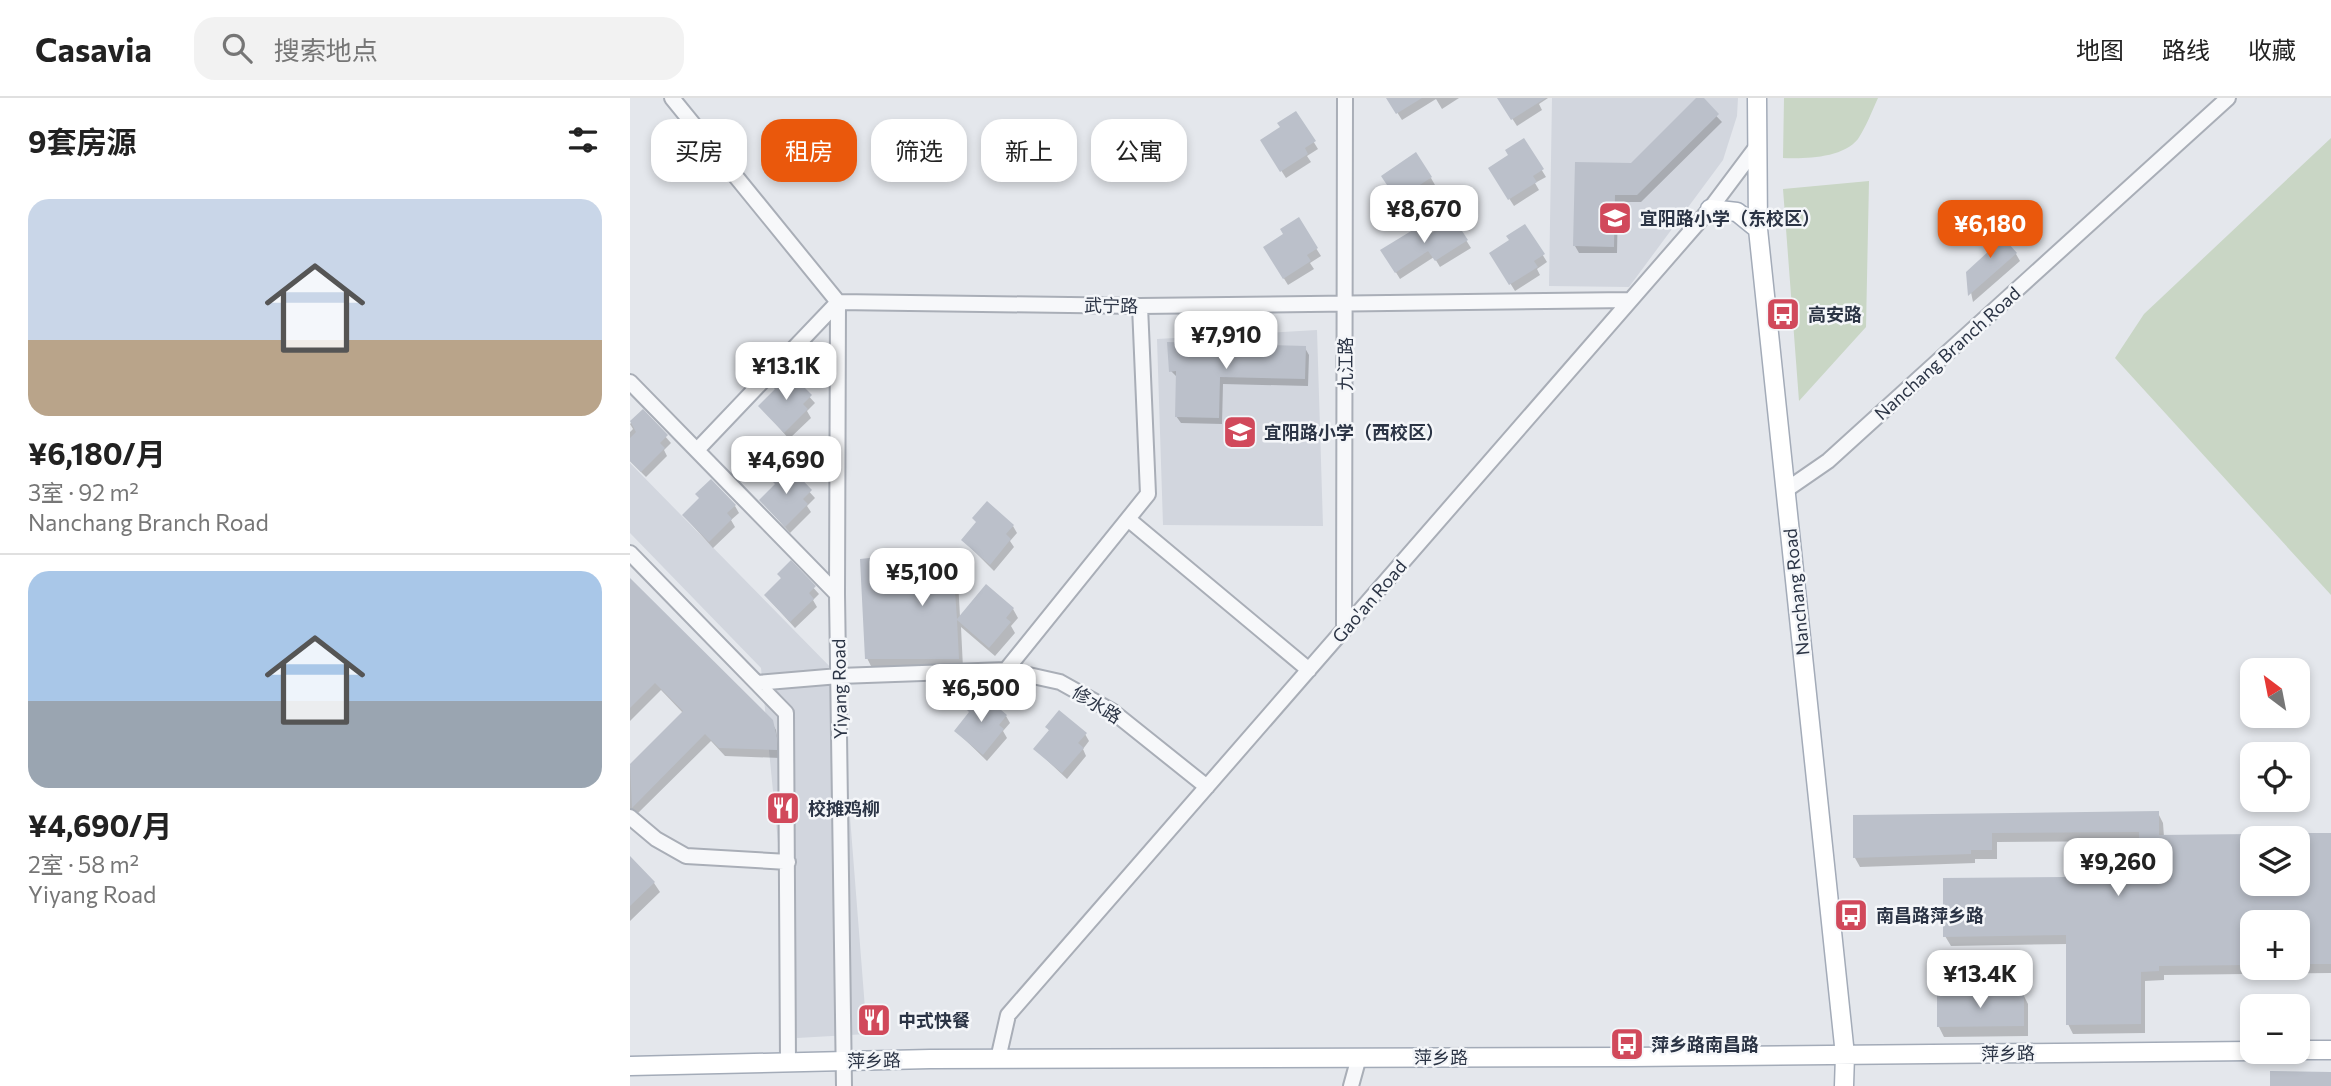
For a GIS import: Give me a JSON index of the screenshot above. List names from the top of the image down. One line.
{"streets":{"main road":["Nanchang Road","萍乡路"],"street":["武宁路","Nanchang Branch Road","九江路","Gao'an Road","Yiyang Road","修水路"]},"crossings":[["武宁路","九江路"],["武宁路","Gao'an Road"],["武宁路","Yiyang Road"],["Nanchang Branch Road","Nanchang Road"],["九江路","Gao'an Road"],["Nanchang Road","Gao'an Road"],["Nanchang Road","萍乡路"],["Gao'an Road","修水路"],["Gao'an Road","萍乡路"],["Yiyang Road","修水路"],["Yiyang Road","萍乡路"]],"places":{"school or university":["宜阳路小学（东校区）","宜阳路小学（西校区）"],"bus stop":["高安路","南昌路萍乡路","萍乡路南昌路"],"restaurant":["校摊鸡柳","中式快餐"]},"north":"top left","page":{"header":"Casavia","search":"搜索地点","nav":["地图","路线","收藏"],"heading":"9套房源","chip":["买房","租房","筛选","新上","公寓"],"list":[{"name":"¥6,180/月","note":"3室 · 92 m² · Nanchang Branch Road"},{"name":"¥4,690/月","note":"2室 · 58 m² · Yiyang Road"}],"price":["¥8,670","¥6,180","¥7,910","¥13.1K","¥4,690","¥5,100","¥6,500","¥9,260","¥13.4K"],"map_buttons":["+","−"]}}
